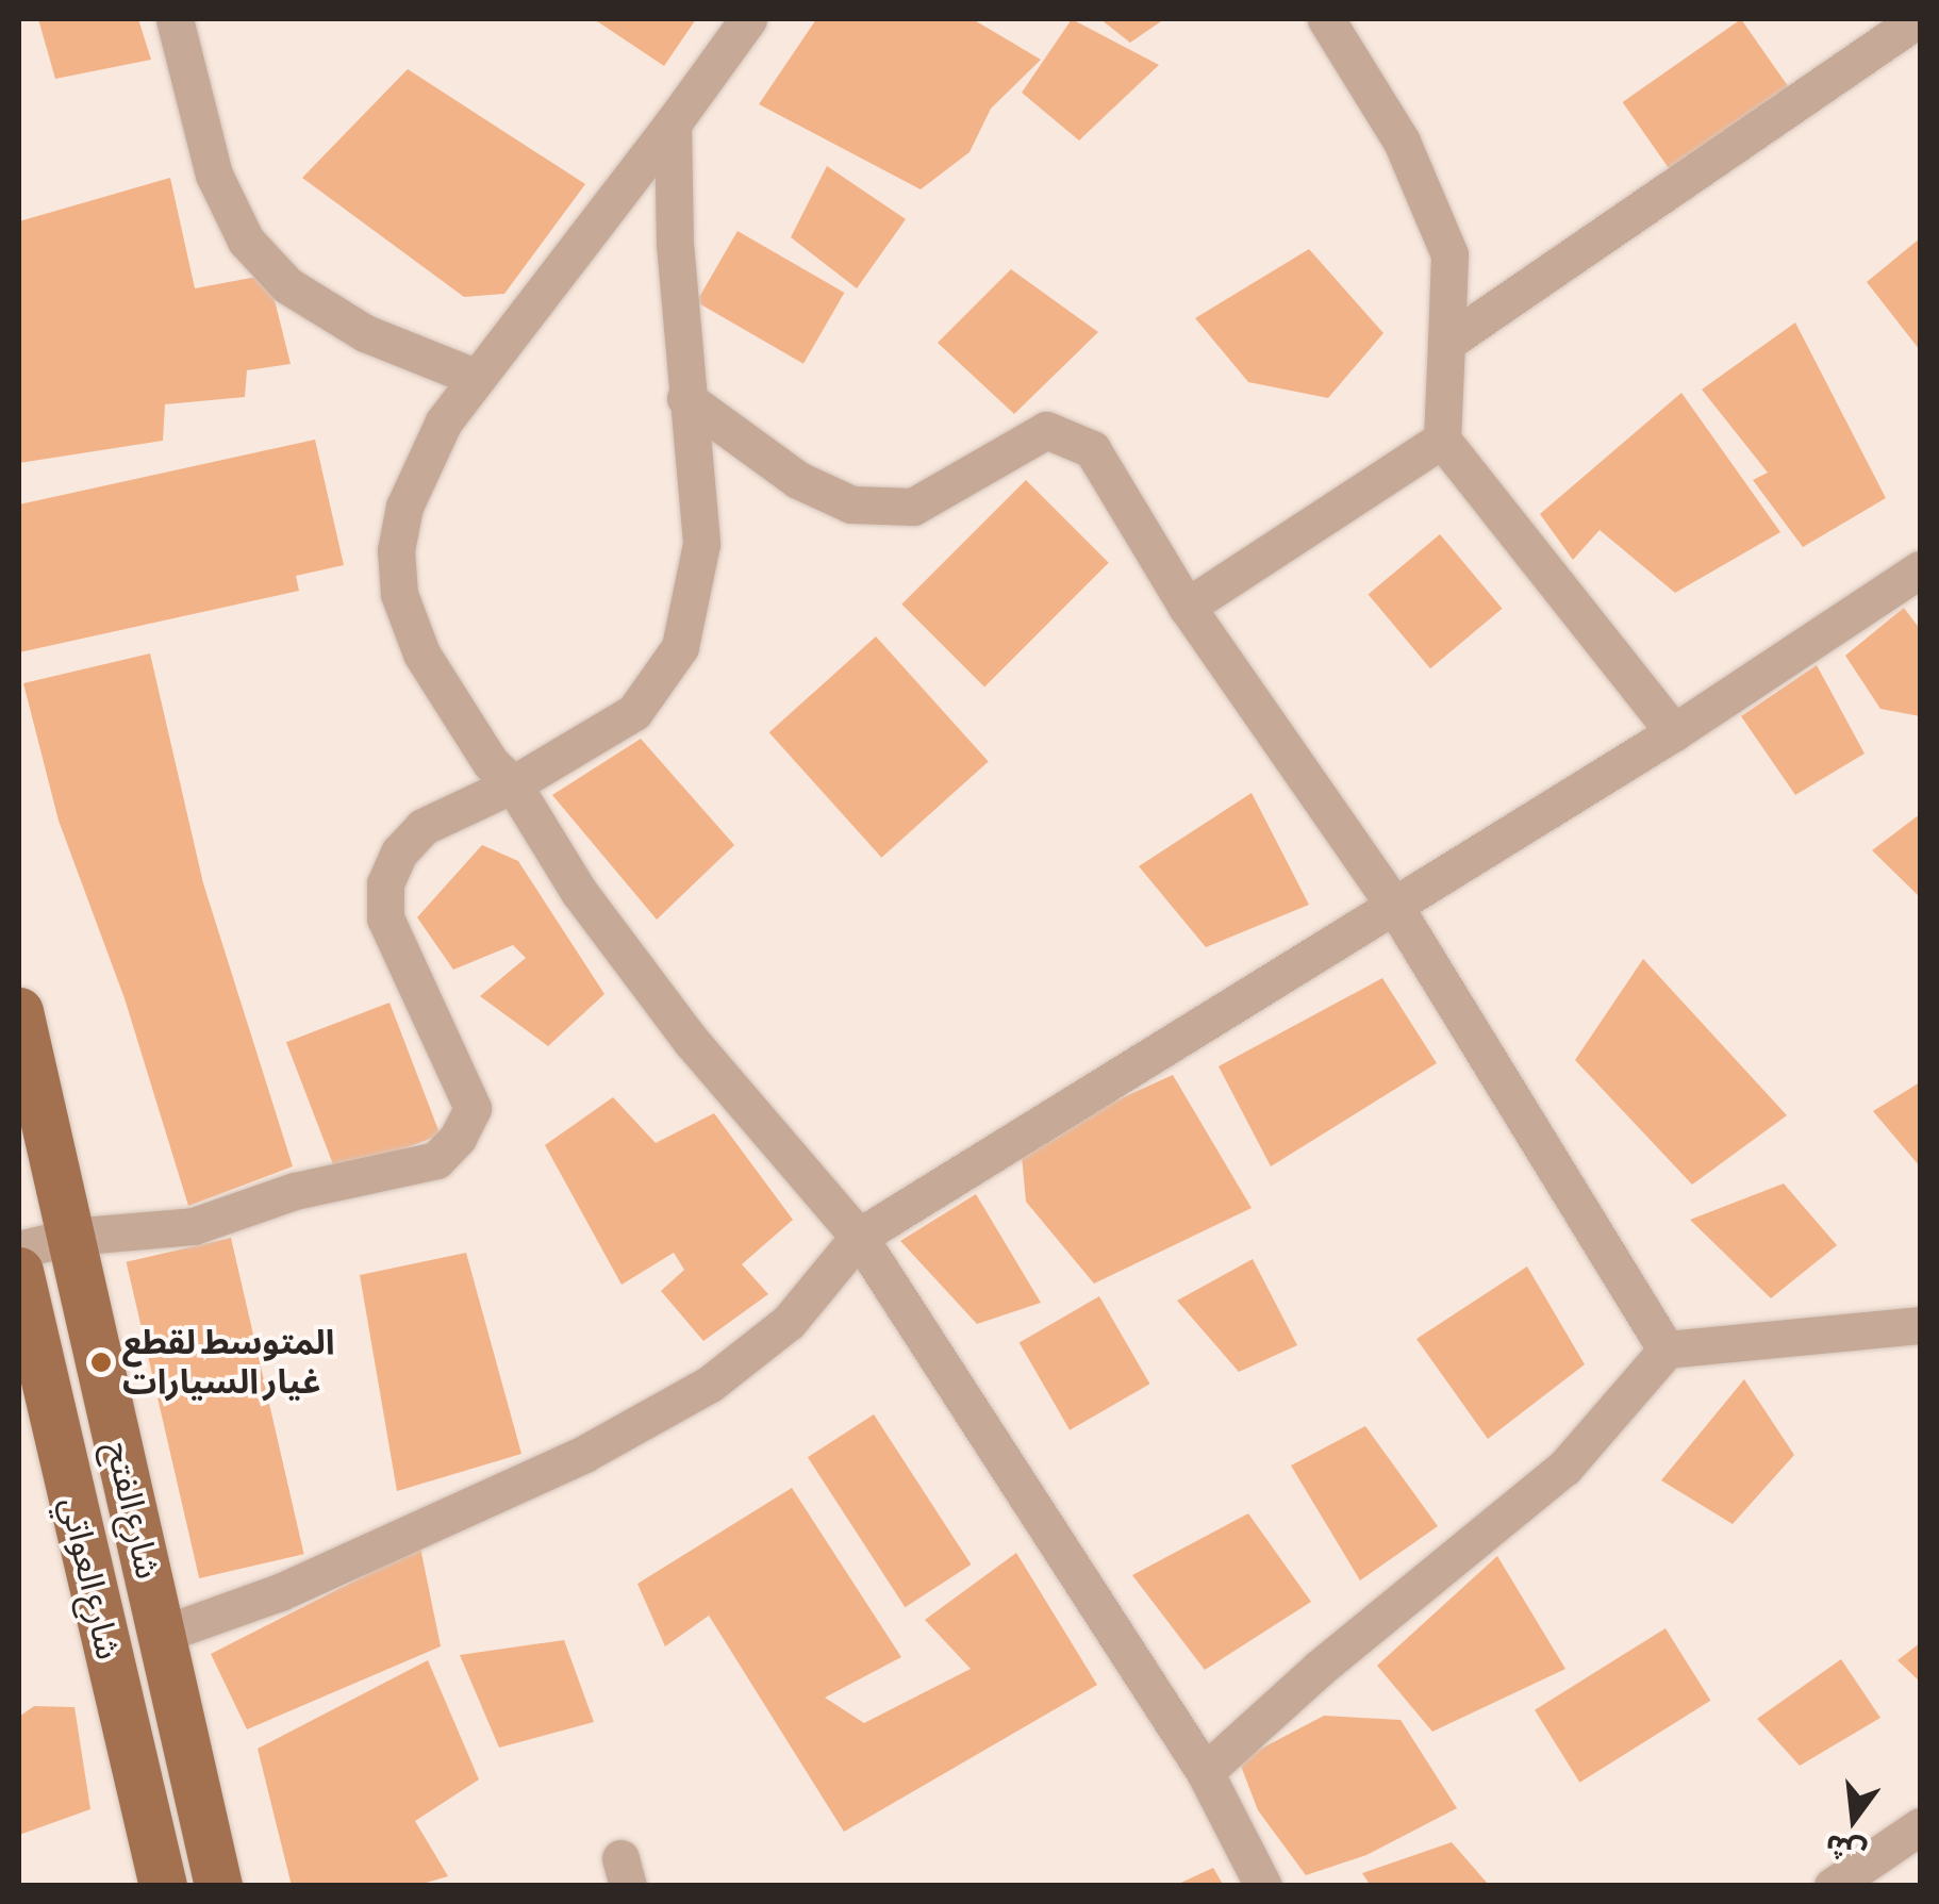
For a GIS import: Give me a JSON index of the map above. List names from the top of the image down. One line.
{"streets":{"main road":["شارع الفتح","شارع العواتي"]},"places":["المتوسط لقطع غيار السيارات"],"north":"bottom"}
